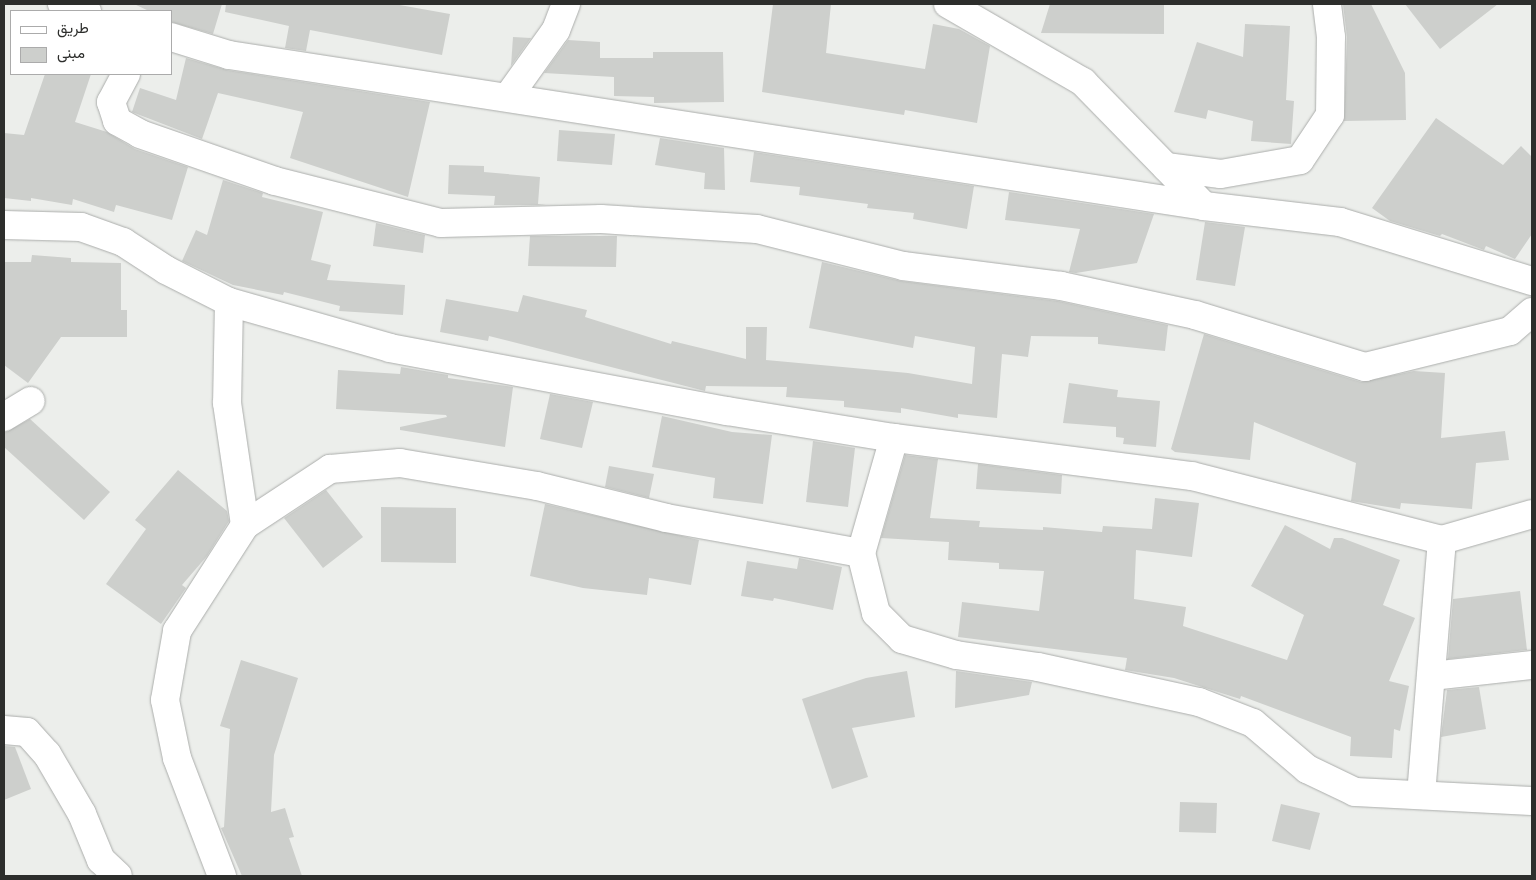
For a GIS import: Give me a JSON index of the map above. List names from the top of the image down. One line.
{"legend":["طريق","مبنى"]}
